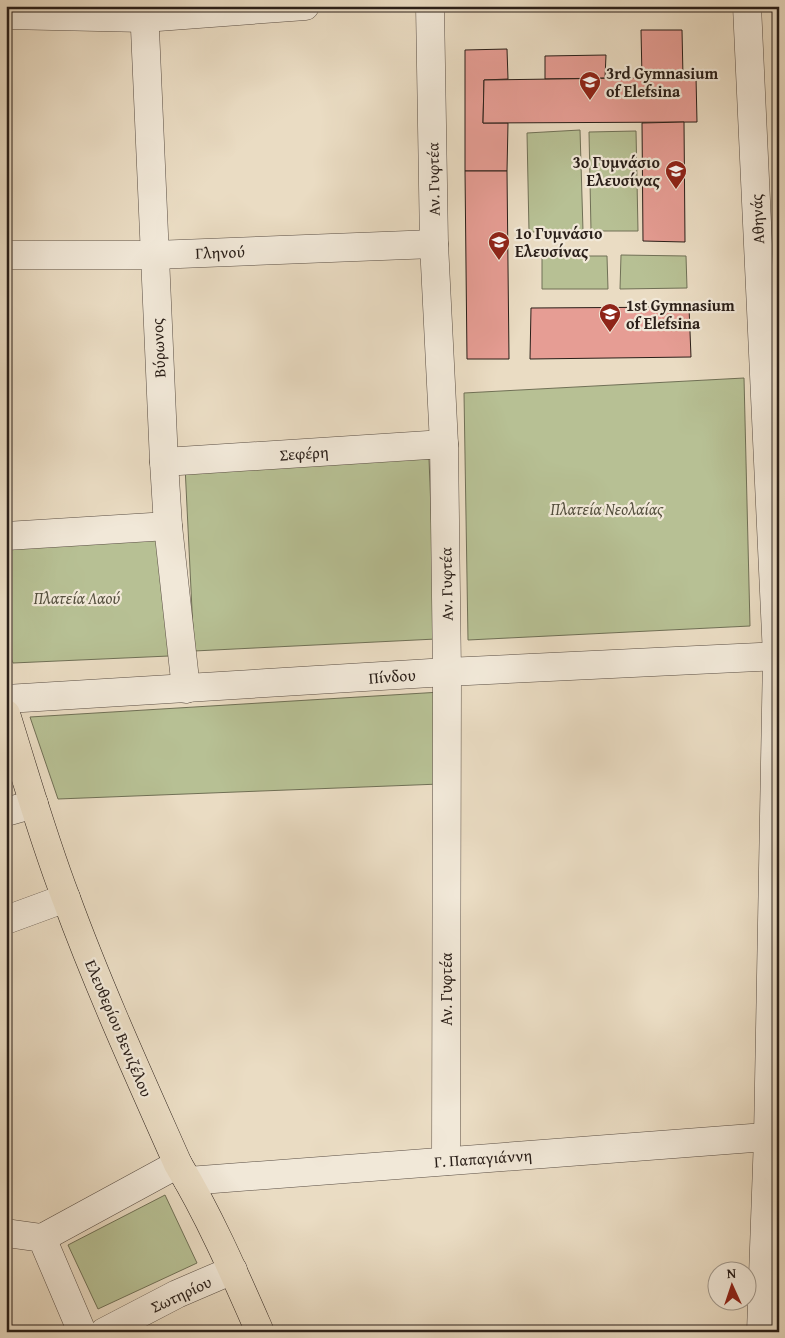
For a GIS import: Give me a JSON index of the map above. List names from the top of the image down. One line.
{"streets":{"main road":["Ελευθερίου Βενιζέλου"],"street":["Αν. Γυφτέα","Αθηνάς","Γληνού","Βύρωνος","Σεφέρη","Πίνδου","Γ. Παπαγιάννη","Σωτηρίου"]},"crossings":[["Αν. Γυφτέα","Γληνού"],["Αν. Γυφτέα","Σεφέρη"],["Αν. Γυφτέα","Πίνδου"],["Αν. Γυφτέα","Γ. Παπαγιάννη"],["Αθηνάς","Πίνδου"],["Αθηνάς","Γ. Παπαγιάννη"],["Γληνού","Βύρωνος"],["Βύρωνος","Σεφέρη"],["Βύρωνος","Πίνδου"],["Ελευθερίου Βενιζέλου","Γ. Παπαγιάννη"],["Ελευθερίου Βενιζέλου","Σωτηρίου"]],"parks":["Πλατεία Νεολαίας","Πλατεία Λαού"],"places":{"school or university":["3rd Gymnasium of Elefsina","3ο Γυμνάσιο Ελευσίνας","1ο Γυμνάσιο Ελευσίνας","1st Gymnasium of Elefsina"]},"north":"top"}
